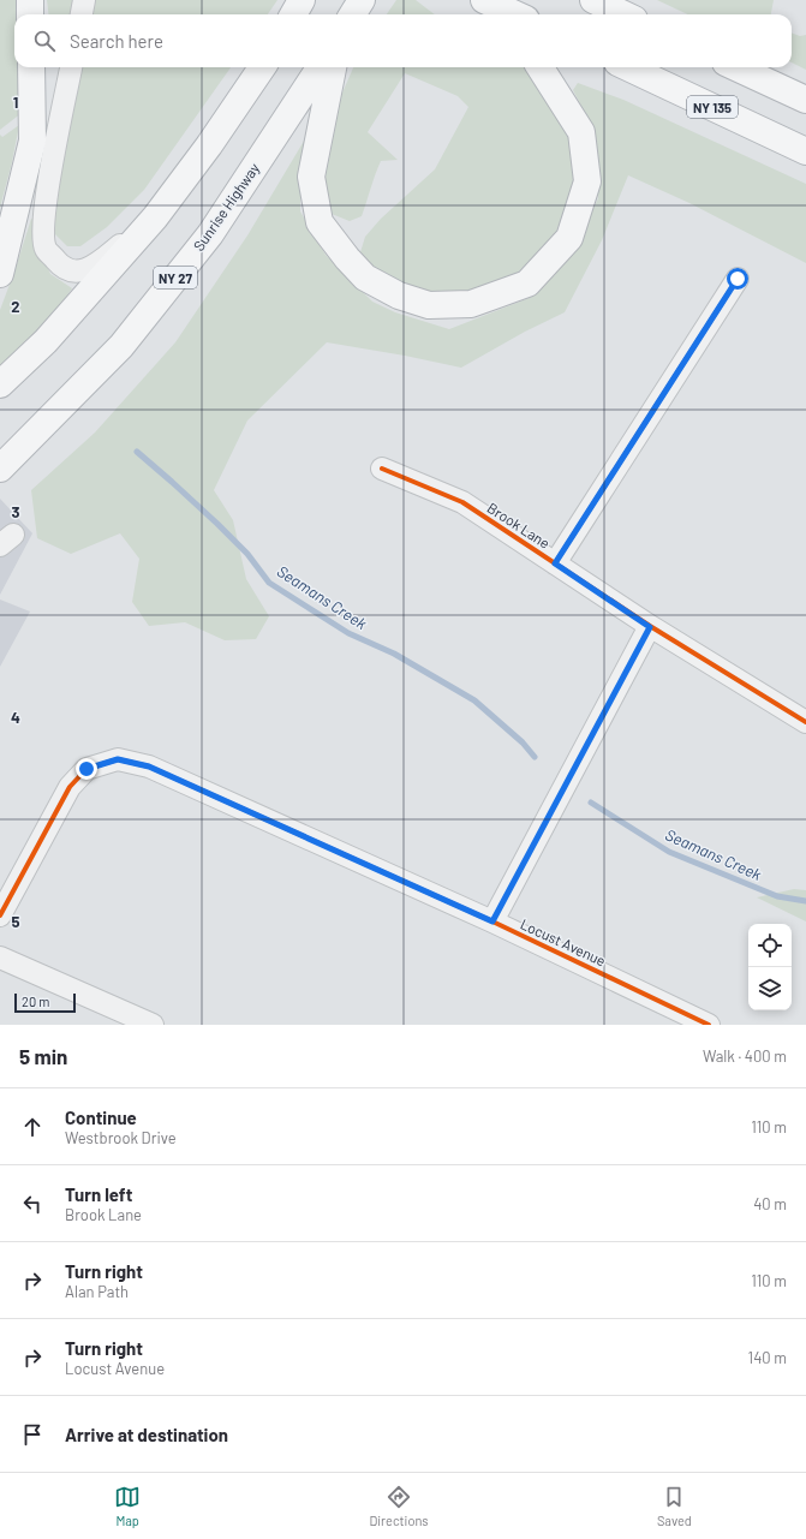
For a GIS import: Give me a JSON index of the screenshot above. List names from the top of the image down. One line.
{"streets":{"highway":["NY 135","Sunrise Highway","NY 27"],"street":["Brook Lane","Locust Avenue"]},"water":["Seamans Creek"],"scale_bar":"20 m","page":{"search":"Search here","scale":"20 m","heading":["5 min","Walk · 400 m"],"list":[["Continue","Westbrook Drive","110 m"],["Turn left","Brook Lane","40 m"],["Turn right","Alan Path","110 m"],["Turn right","Locust Avenue","140 m"],"Arrive at destination"],"nav":["Map","Directions","Saved"]},"grid":{"rows":["1","2","3","4","5"]}}
